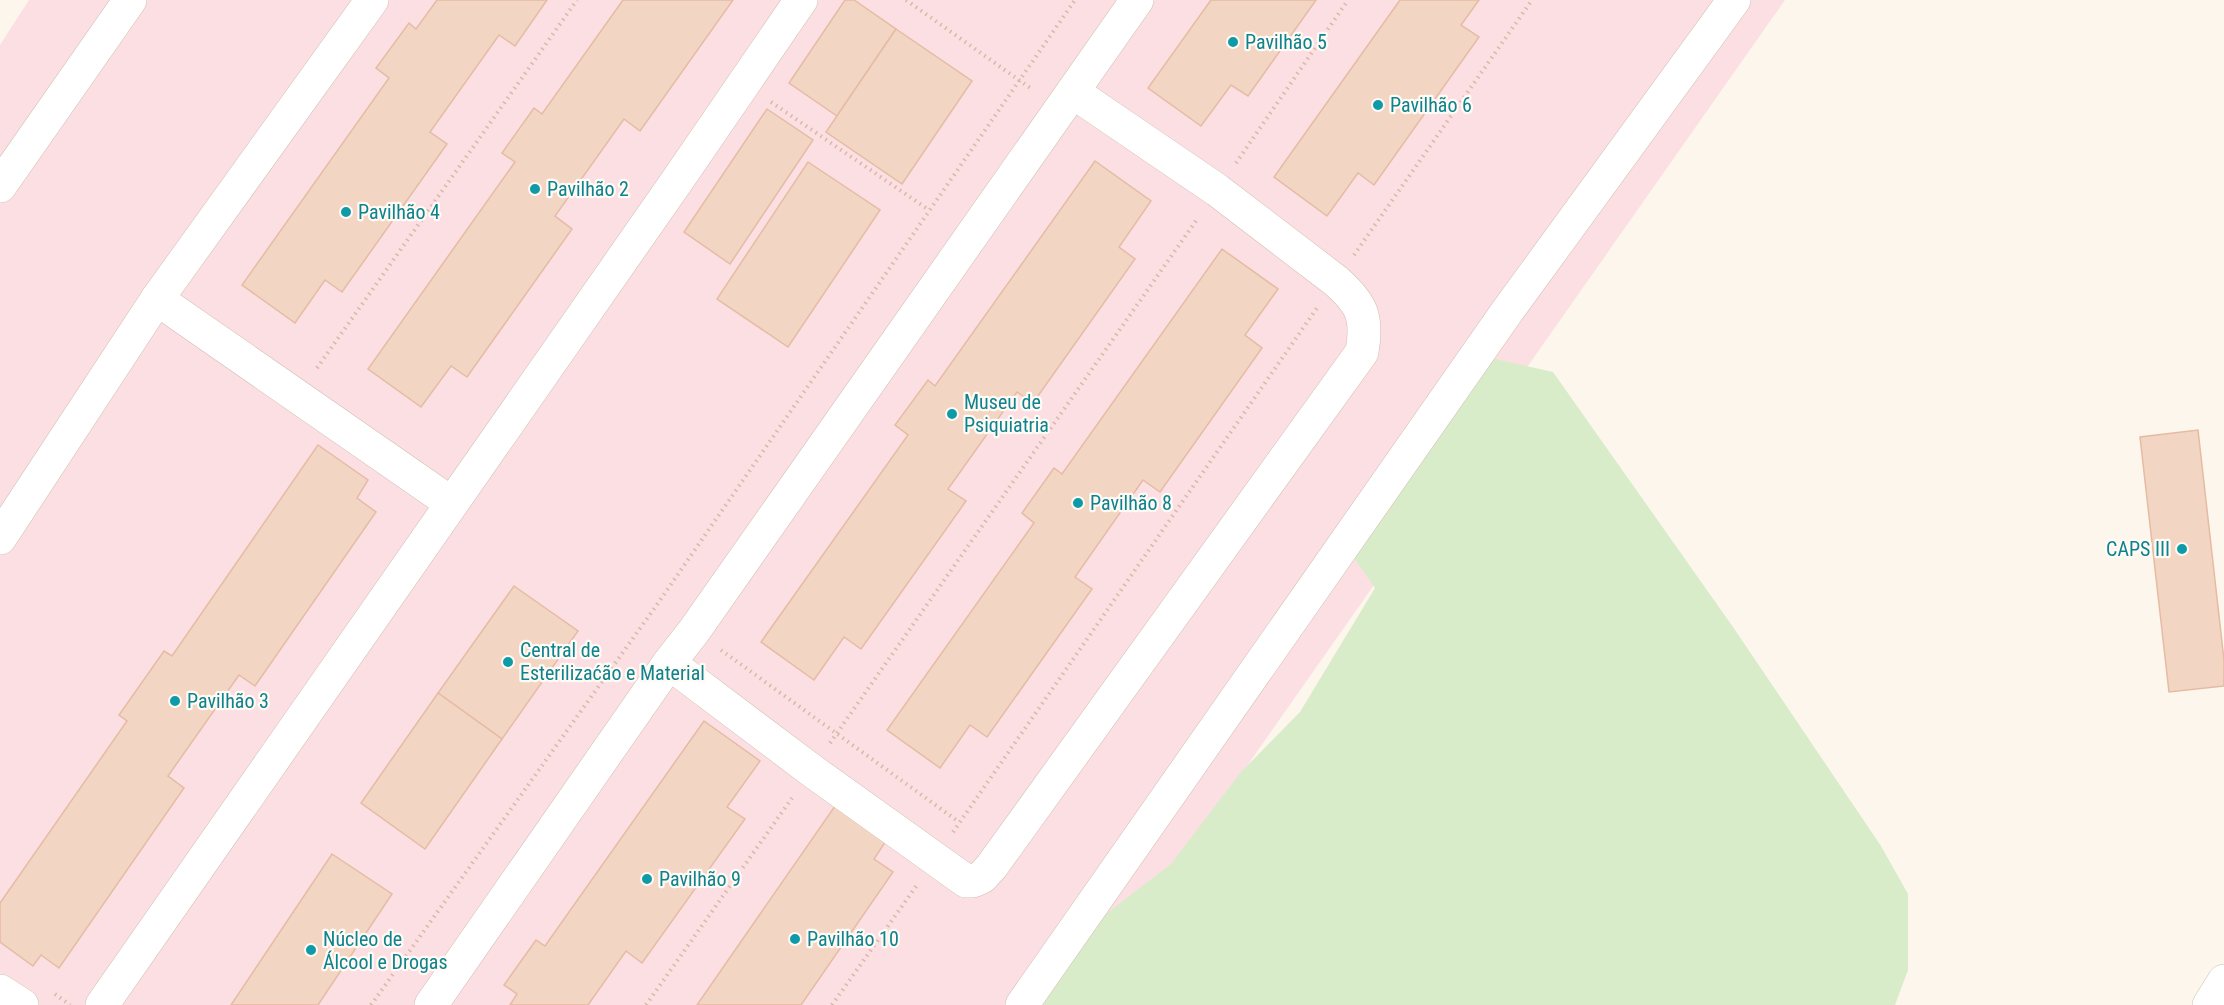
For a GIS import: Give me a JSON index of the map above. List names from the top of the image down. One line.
{"places":["Pavilhão 5","Pavilhão 6","Pavilhão 2","Pavilhão 4","Museu de Psiquiatria","Pavilhão 8","CAPS III","Central de Esterilizaćão e Material","Pavilhão 3","Pavilhão 9","Pavilhão 10","Núcleo de Álcool e Drogas"]}
